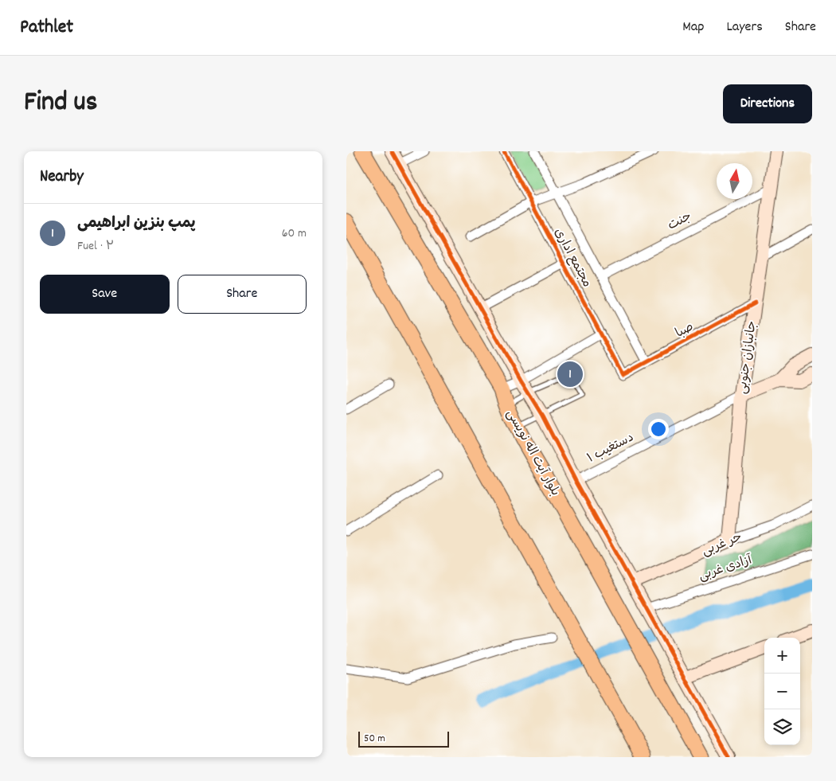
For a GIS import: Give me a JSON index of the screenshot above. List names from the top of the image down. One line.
{"streets":{"main road":["بلوار آیت اله نویسی"],"street":["جنت","مجتمع اداری","صبا","جانبازان جنوبی","دستغیب ۱","حر غربی","آزادی غربی"]},"crossings":[["جنت","مجتمع اداری"],["جنت","جانبازان جنوبی"],["مجتمع اداری","صبا"],["صبا","جانبازان جنوبی"],["جانبازان جنوبی","دستغیب ۱"],["جانبازان جنوبی","حر غربی"]],"scale_bar":"50 m","north":"top","page":{"header":"Pathlet","nav":["Map","Layers","Share"],"title":"Find us","buttons":["Directions",["Save","Share"]],"heading":"Nearby","list":[{"mark":"1","name":"پمپ بنزین ابراهیمی","note":"Fuel · ۲","value":"60 m"}],"pins":"1","map_buttons":["+","−"],"scale":"50 m"}}
